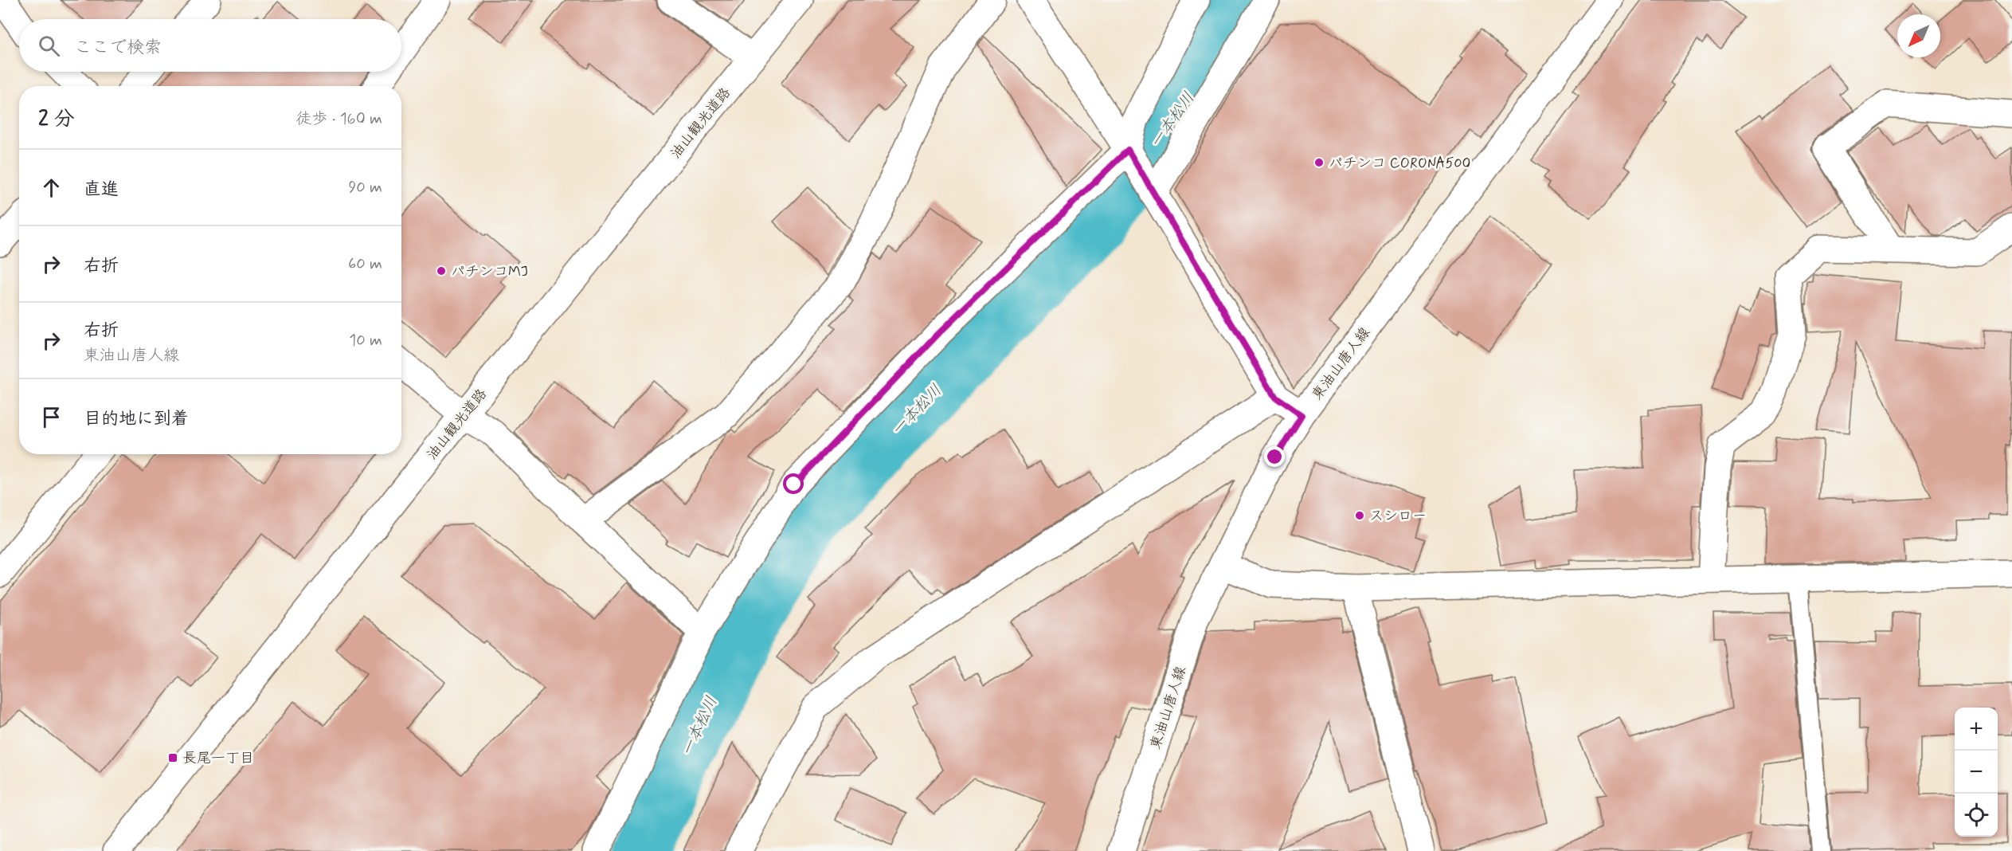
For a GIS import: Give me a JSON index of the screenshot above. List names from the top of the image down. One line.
{"streets":{"street":["油山観光道路","東油山唐人線"]},"water":["一本松川"],"places":{"other":["パチンコ CORONA500","パチンコMJ","スシロー"],"transit":["長尾一丁目"]},"north":"bottom left","page":{"search":"ここで検索","heading":["2 分","徒歩 · 160 m"],"list":[["直進","90 m"],["右折","60 m"],["右折","東油山唐人線","10 m"],"目的地に到着"],"map_buttons":["+","−"]}}
